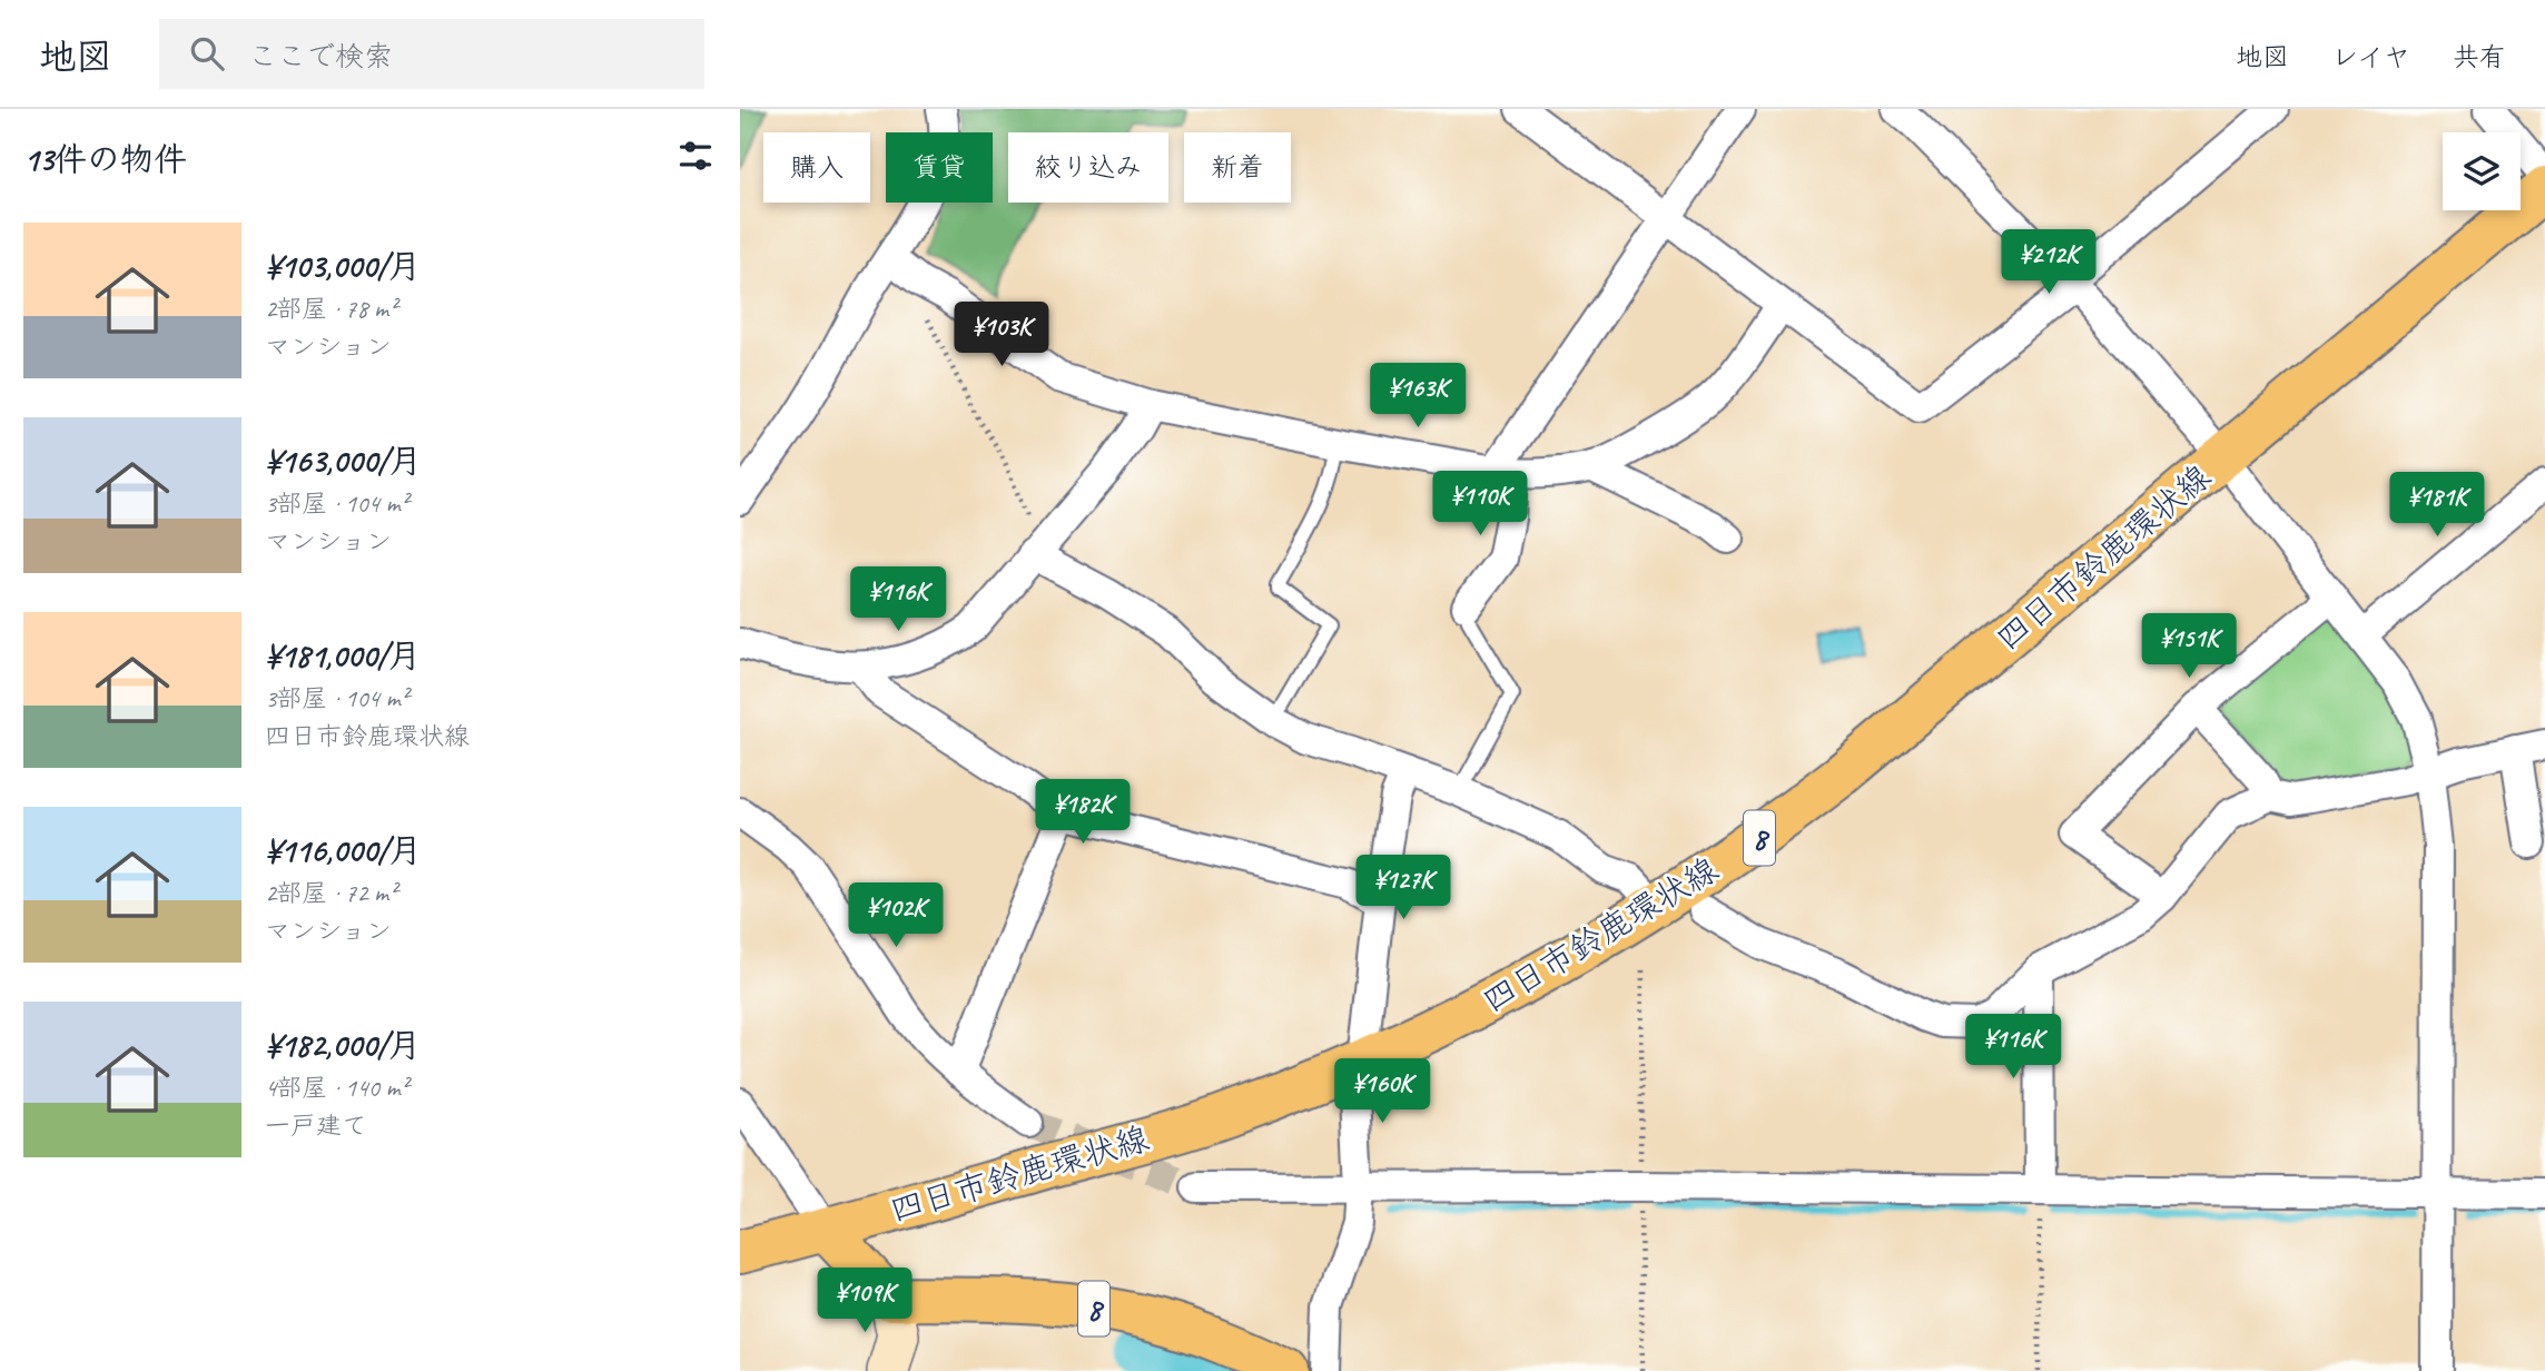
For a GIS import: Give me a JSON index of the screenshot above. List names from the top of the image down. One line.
{"streets":{"main road":["四日市鈴鹿環状線","8"]},"page":{"header":"地図","search":"ここで検索","nav":["地図","レイヤ","共有"],"heading":"13件の物件","chip":["購入","賃貸","絞り込み","新着"],"list":[{"name":"¥103,000/月","note":"2部屋 · 78 m² · マンション"},{"name":"¥163,000/月","note":"3部屋 · 104 m² · マンション"},{"name":"¥181,000/月","note":"3部屋 · 104 m² · 四日市鈴鹿環状線"},{"name":"¥116,000/月","note":"2部屋 · 72 m² · マンション"},{"name":"¥182,000/月","note":"4部屋 · 140 m² · 一戸建て"}],"price":["¥212K","¥103K","¥163K","¥110K","¥181K","¥116K","¥151K","¥182K","¥127K","¥102K","¥116K","¥160K","¥109K"]}}
